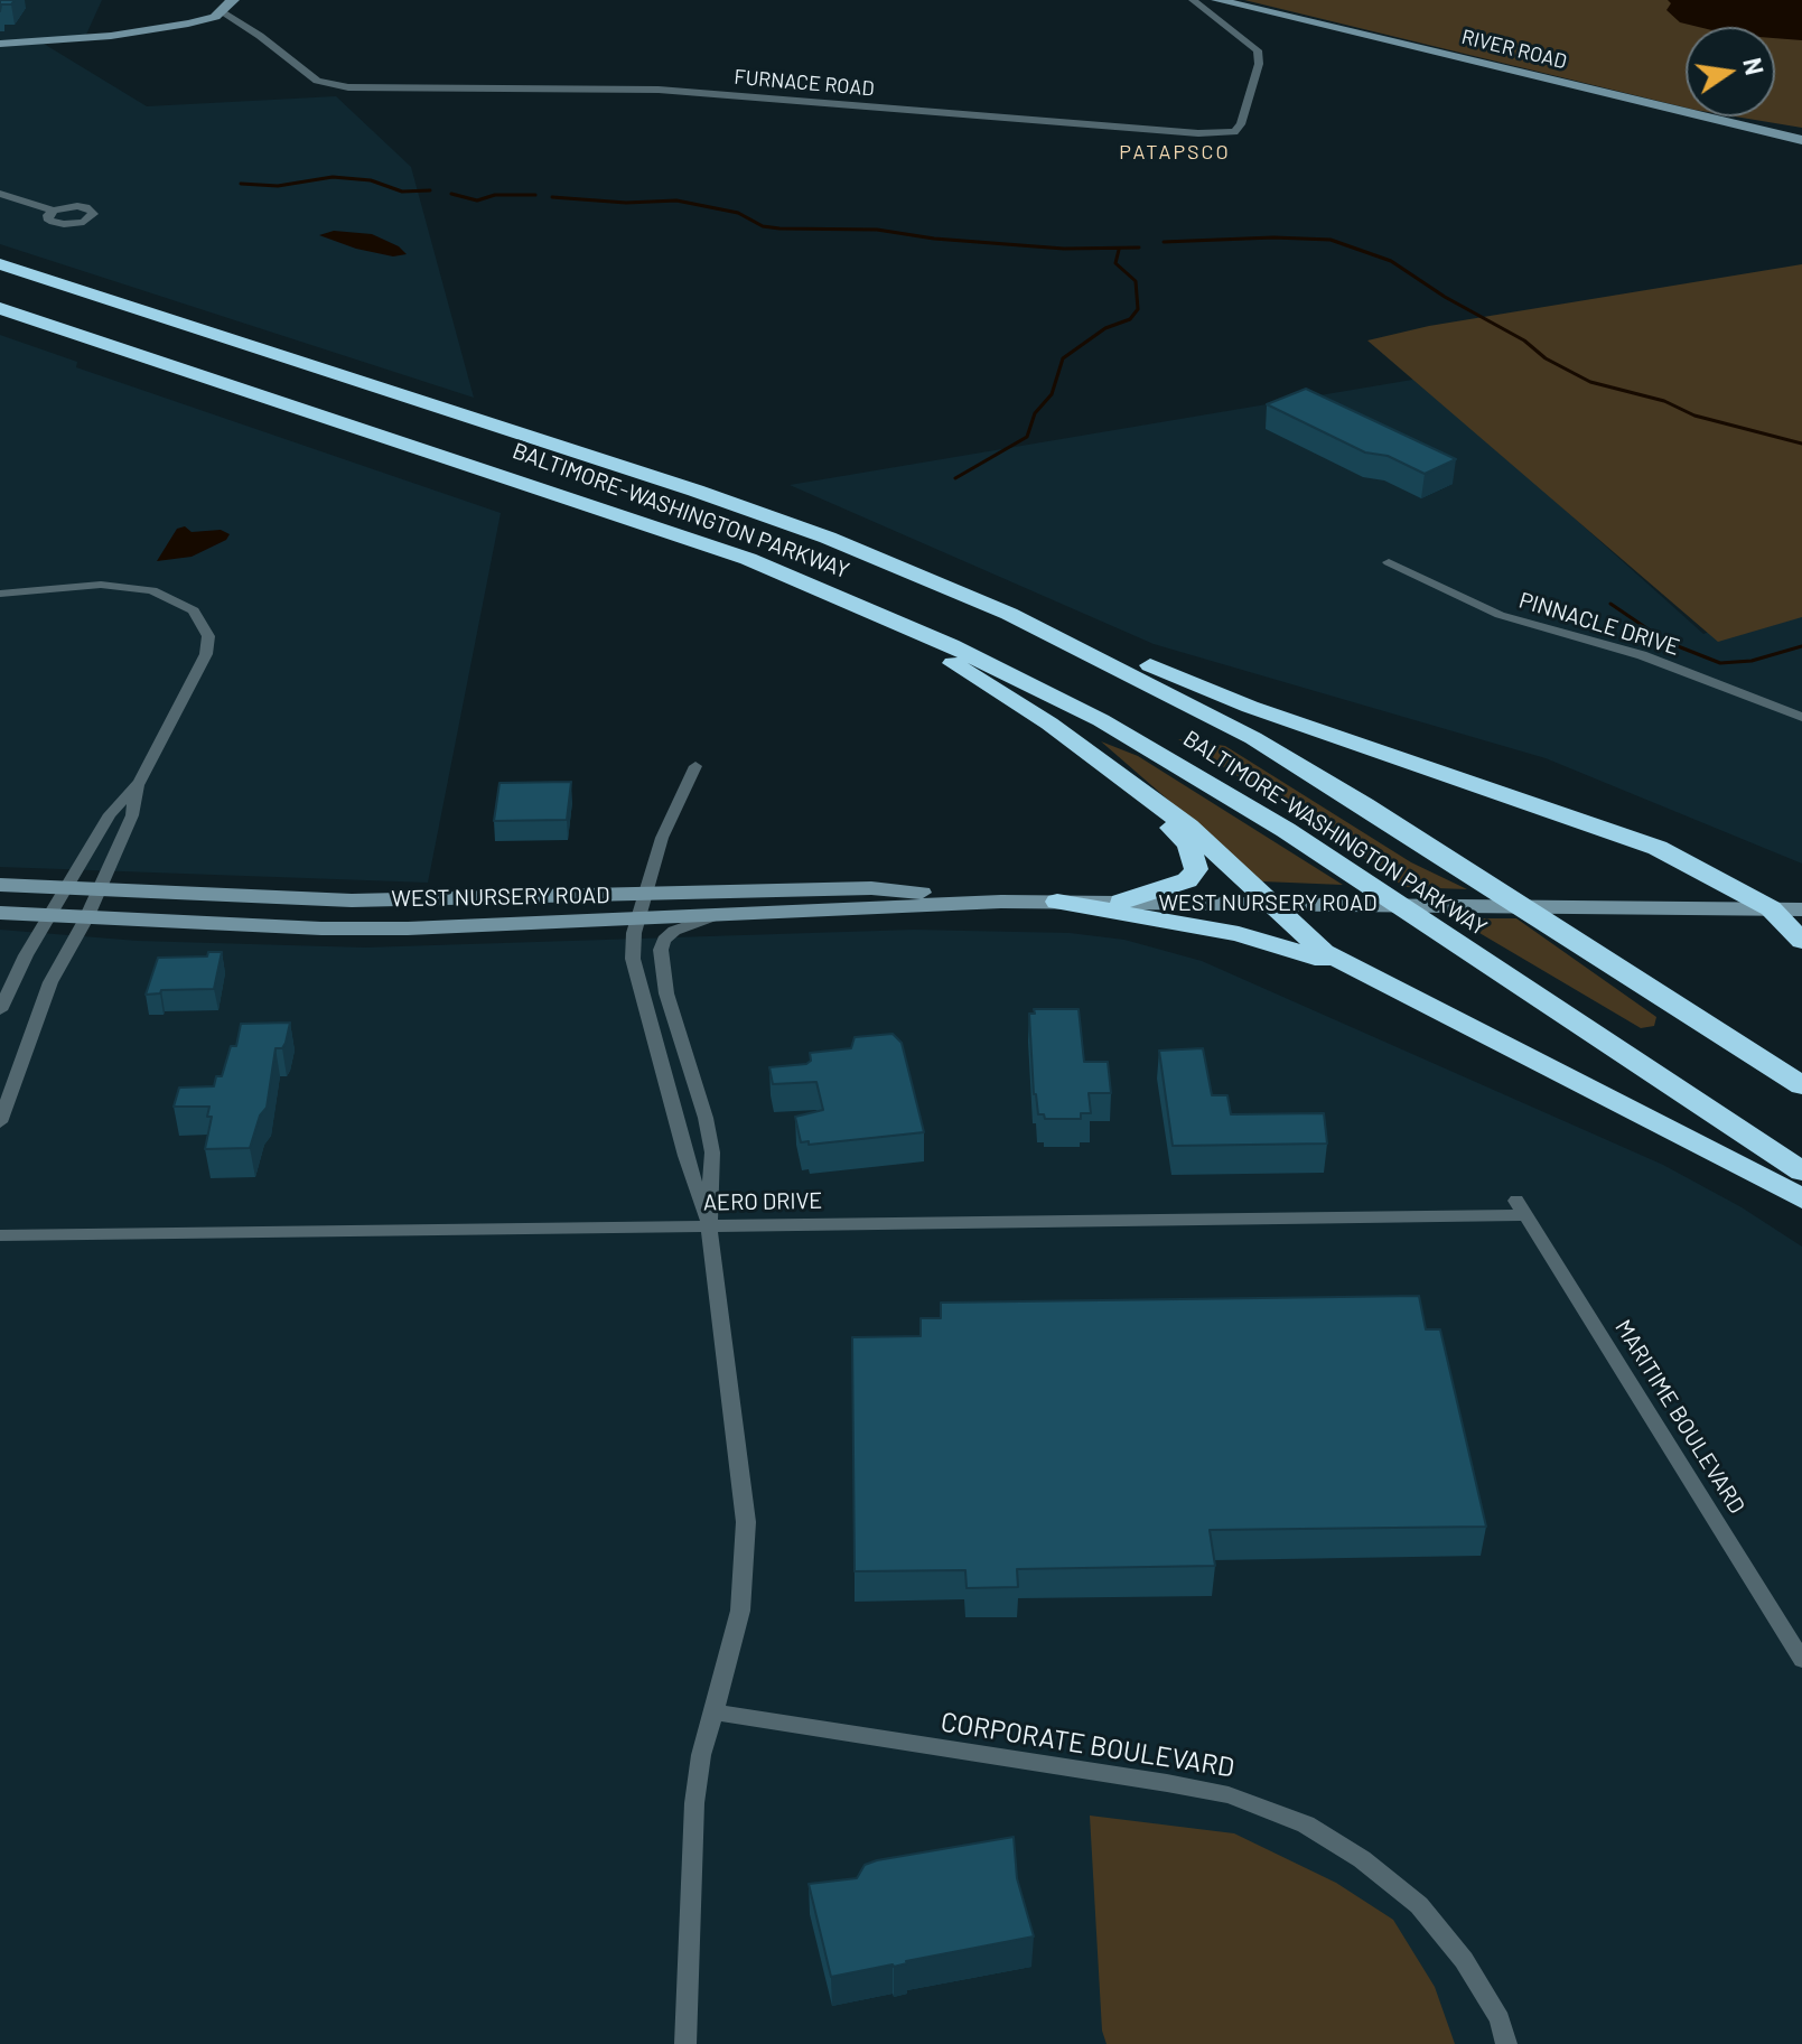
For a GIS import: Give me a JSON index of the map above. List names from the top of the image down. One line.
{"streets":{"highway":["BALTIMORE-WASHINGTON PARKWAY"],"main road":["RIVER ROAD","WEST NURSERY ROAD"],"street":["FURNACE ROAD","PINNACLE DRIVE","AERO DRIVE","MARITIME BOULEVARD","CORPORATE BOULEVARD"]},"crossings":[["AERO DRIVE","MARITIME BOULEVARD"]],"districts":["PATAPSCO"],"north":"right"}
